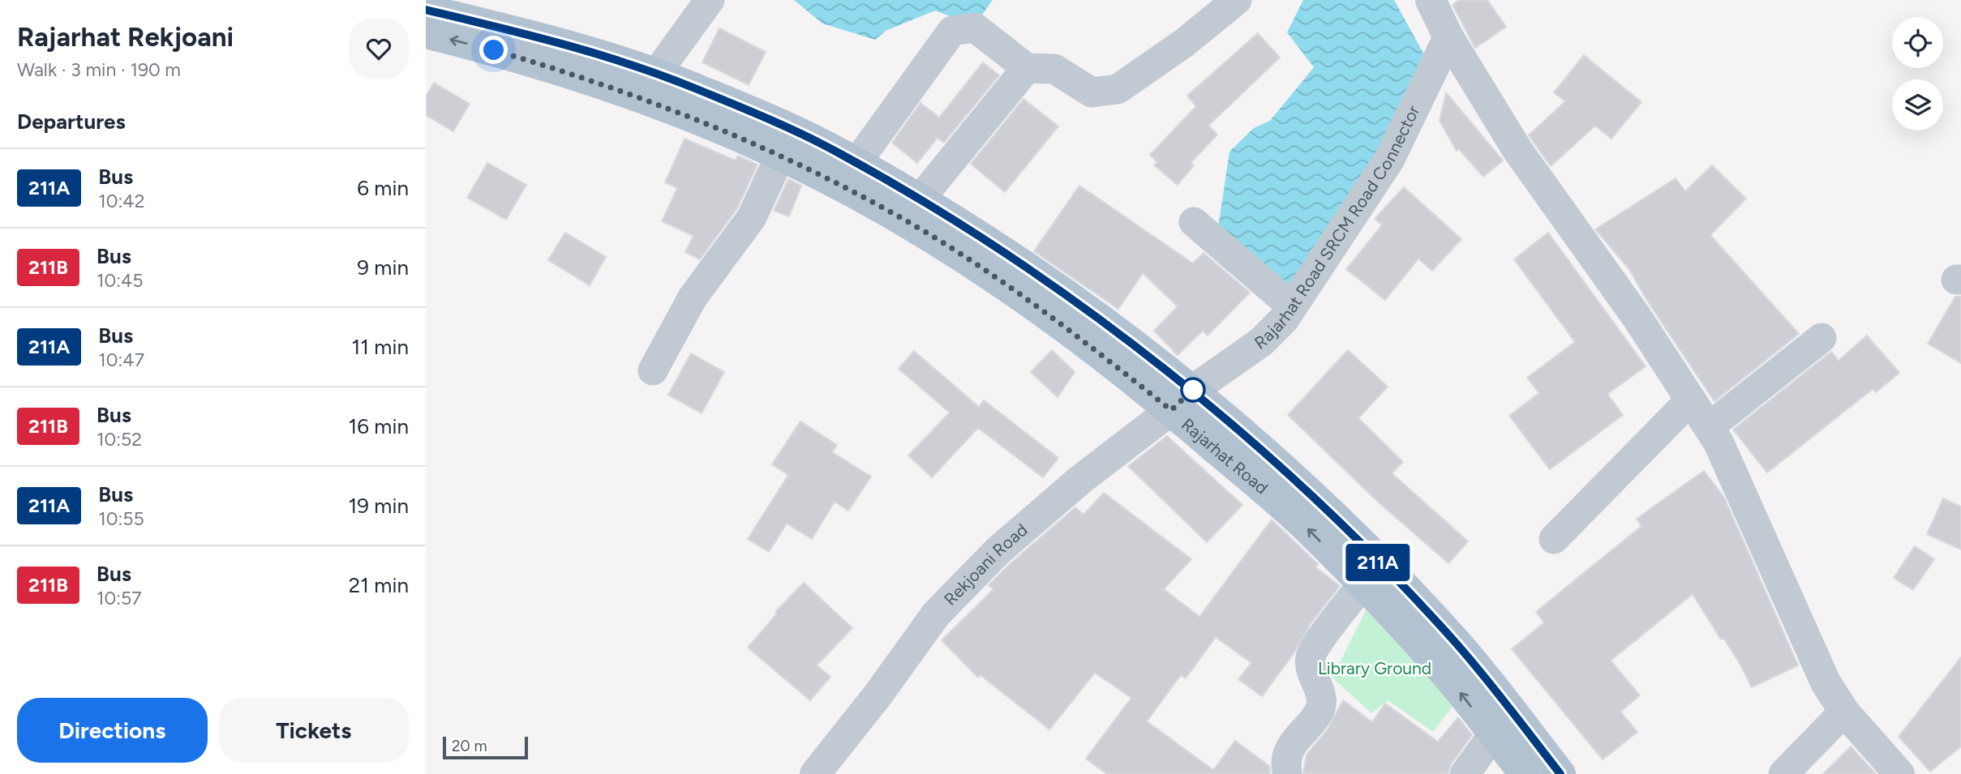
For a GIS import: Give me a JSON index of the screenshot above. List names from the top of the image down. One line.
{"streets":{"main road":["Rajarhat Road"],"street":["Rajarhat Road SRCM Road Connector","Rekjoani Road"]},"crossings":[["Rajarhat Road SRCM Road Connector","Rajarhat Road"],["Rajarhat Road SRCM Road Connector","Rekjoani Road"],["Rajarhat Road","Rekjoani Road"]],"parks":["Library Ground"],"lines":["bus line 211A"],"scale_bar":"20 m","page":{"heading":[["Rajarhat Rekjoani","Walk · 3 min · 190 m"],"Departures"],"on_map":"211A","list":[{"mark":"211A","name":"Bus","note":"10:42","value":"6 min"},{"mark":"211B","name":"Bus","note":"10:45","value":"9 min"},{"mark":"211A","name":"Bus","note":"10:47","value":"11 min"},{"mark":"211B","name":"Bus","note":"10:52","value":"16 min"},{"mark":"211A","name":"Bus","note":"10:55","value":"19 min"},{"mark":"211B","name":"Bus","note":"10:57","value":"21 min"}],"buttons":["Directions","Tickets"],"scale":"20 m"}}
